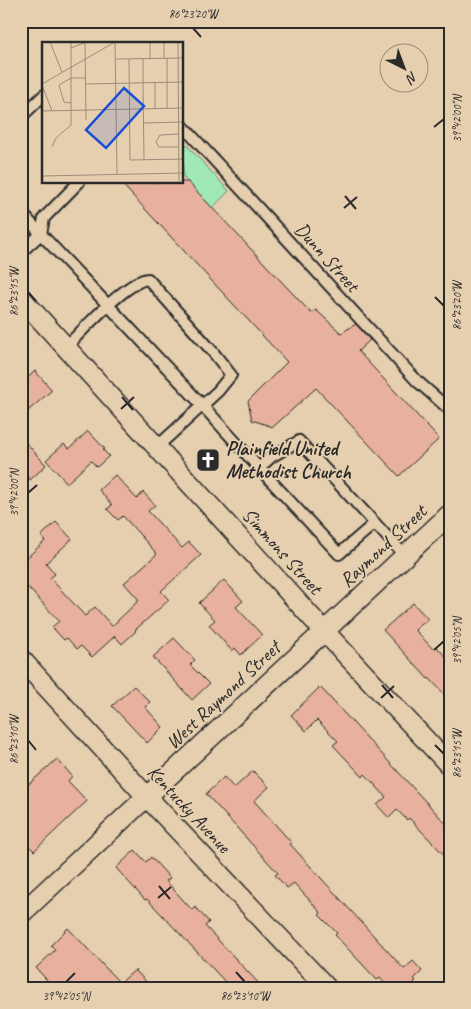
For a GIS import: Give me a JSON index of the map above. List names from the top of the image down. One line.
{"streets":{"street":["Raymond Street","Simmons Street","West Raymond Street","Kentucky Avenue"],"lane":["Dunn Street"]},"crossings":[["Raymond Street","Simmons Street"],["Raymond Street","West Raymond Street"],["Simmons Street","West Raymond Street"],["West Raymond Street","Kentucky Avenue"]],"places":{"church":["Plainfield United Methodist Church"]},"north":"bottom right","coordinates":["86°23'20\"W","39°42'00\"N","86°23'15\"W","39°42'05\"N","86°23'10\"W"]}
